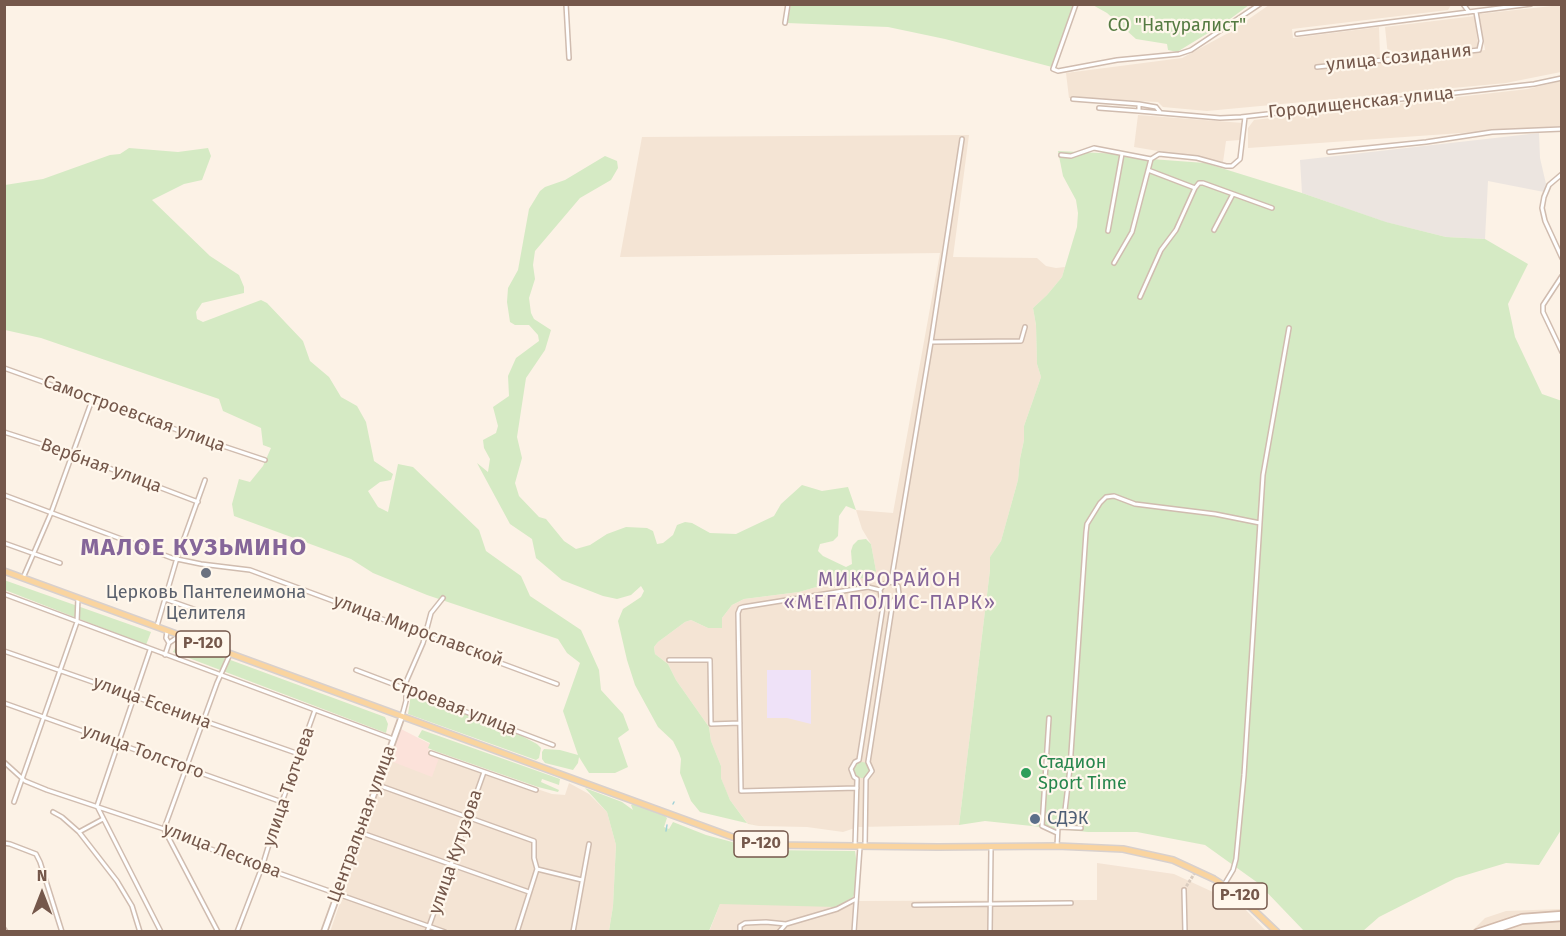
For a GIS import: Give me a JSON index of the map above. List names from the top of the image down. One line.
{"streets":{"main road":["Р-120"],"street":["улица Созидания","Городищенская улица","Самостроевская улица","Вербная улица","улица Мирославской","улица Есенина","Строевая улица","улица Толстого","улица Тютчева","Центральная улица","улица Лескова","улица Кутузова"]},"crossings":[["Р-120","Центральная улица"],["улица Есенина","улица Тютчева"],["улица Толстого","улица Тютчева"],["улица Тютчева","улица Лескова"],["Центральная улица","улица Лескова"],["улица Лескова","улица Кутузова"]],"districts":["МАЛОЕ КУЗЬМИНО","МИКРОРАЙОН «МЕГАПОЛИС-ПАРК»"],"parks":["СО \"Натуралист\""],"places":["Церковь Пантелеимона Целителя","Стадион Sport Time","СДЭК"],"north":"top"}
